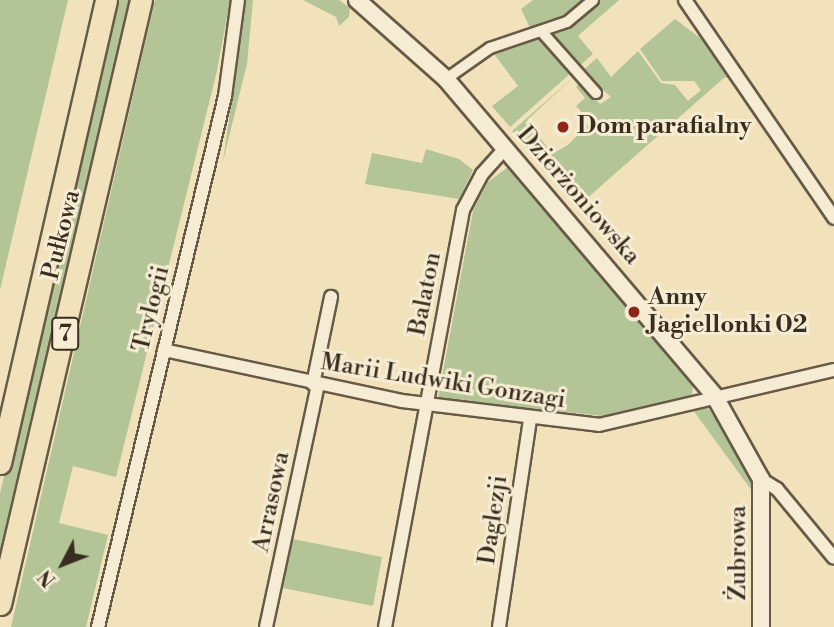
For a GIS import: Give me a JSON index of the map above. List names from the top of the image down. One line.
{"streets":{"highway":["Pułkowa","7"],"street":["Dzierżoniowska","Balaton","Trylogii","Marii Ludwiki Gonzagi","Arrasowa","Daglezji","Żubrowa"]},"crossings":[["Dzierżoniowska","Balaton"],["Dzierżoniowska","Marii Ludwiki Gonzagi"],["Dzierżoniowska","Żubrowa"],["Balaton","Marii Ludwiki Gonzagi"],["Trylogii","Marii Ludwiki Gonzagi"],["Marii Ludwiki Gonzagi","Arrasowa"],["Marii Ludwiki Gonzagi","Daglezji"]],"places":["Dom parafialny","Anny Jagiellonki 02"],"north":"bottom left"}
